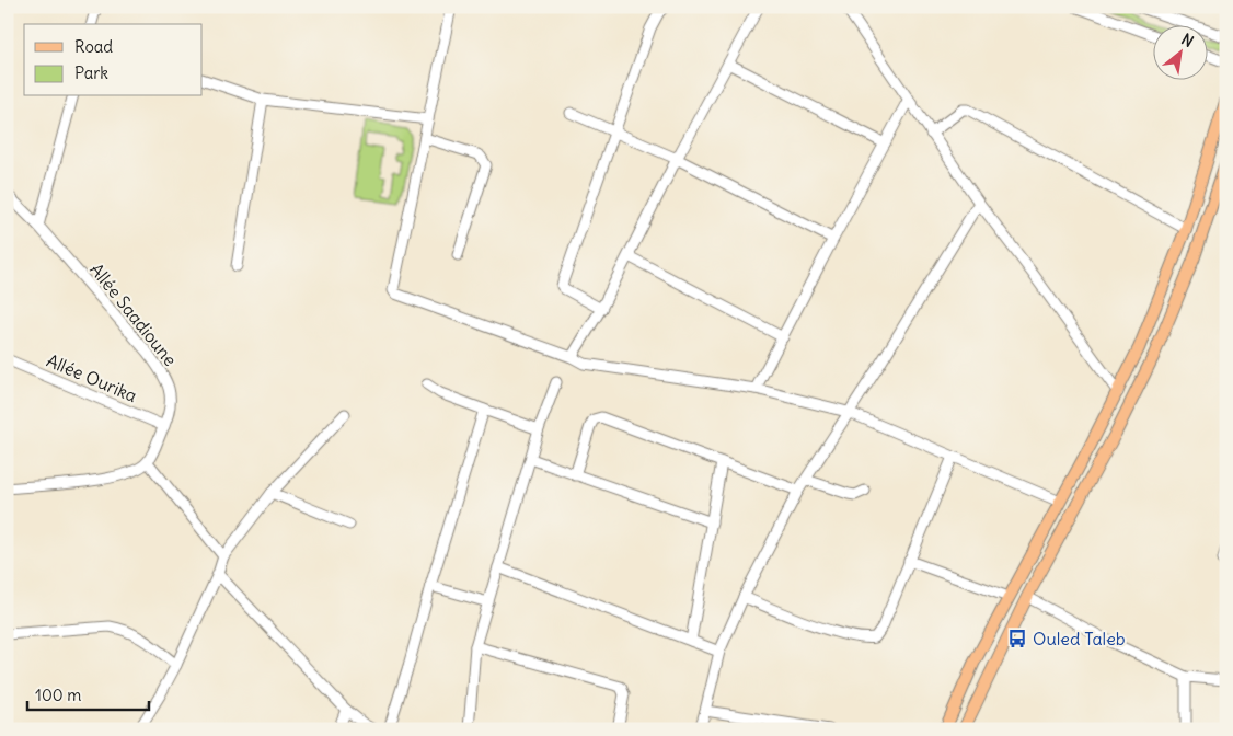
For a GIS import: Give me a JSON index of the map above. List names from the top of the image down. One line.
{"streets":{"street":["Allée Saadioune","Allée Ourika"]},"crossings":[["Allée Saadioune","Allée Ourika"]],"places":{"bus stop":["Ouled Taleb"]},"legend":["Road","Park"],"scale_bar":"100 m","north":"top right"}
